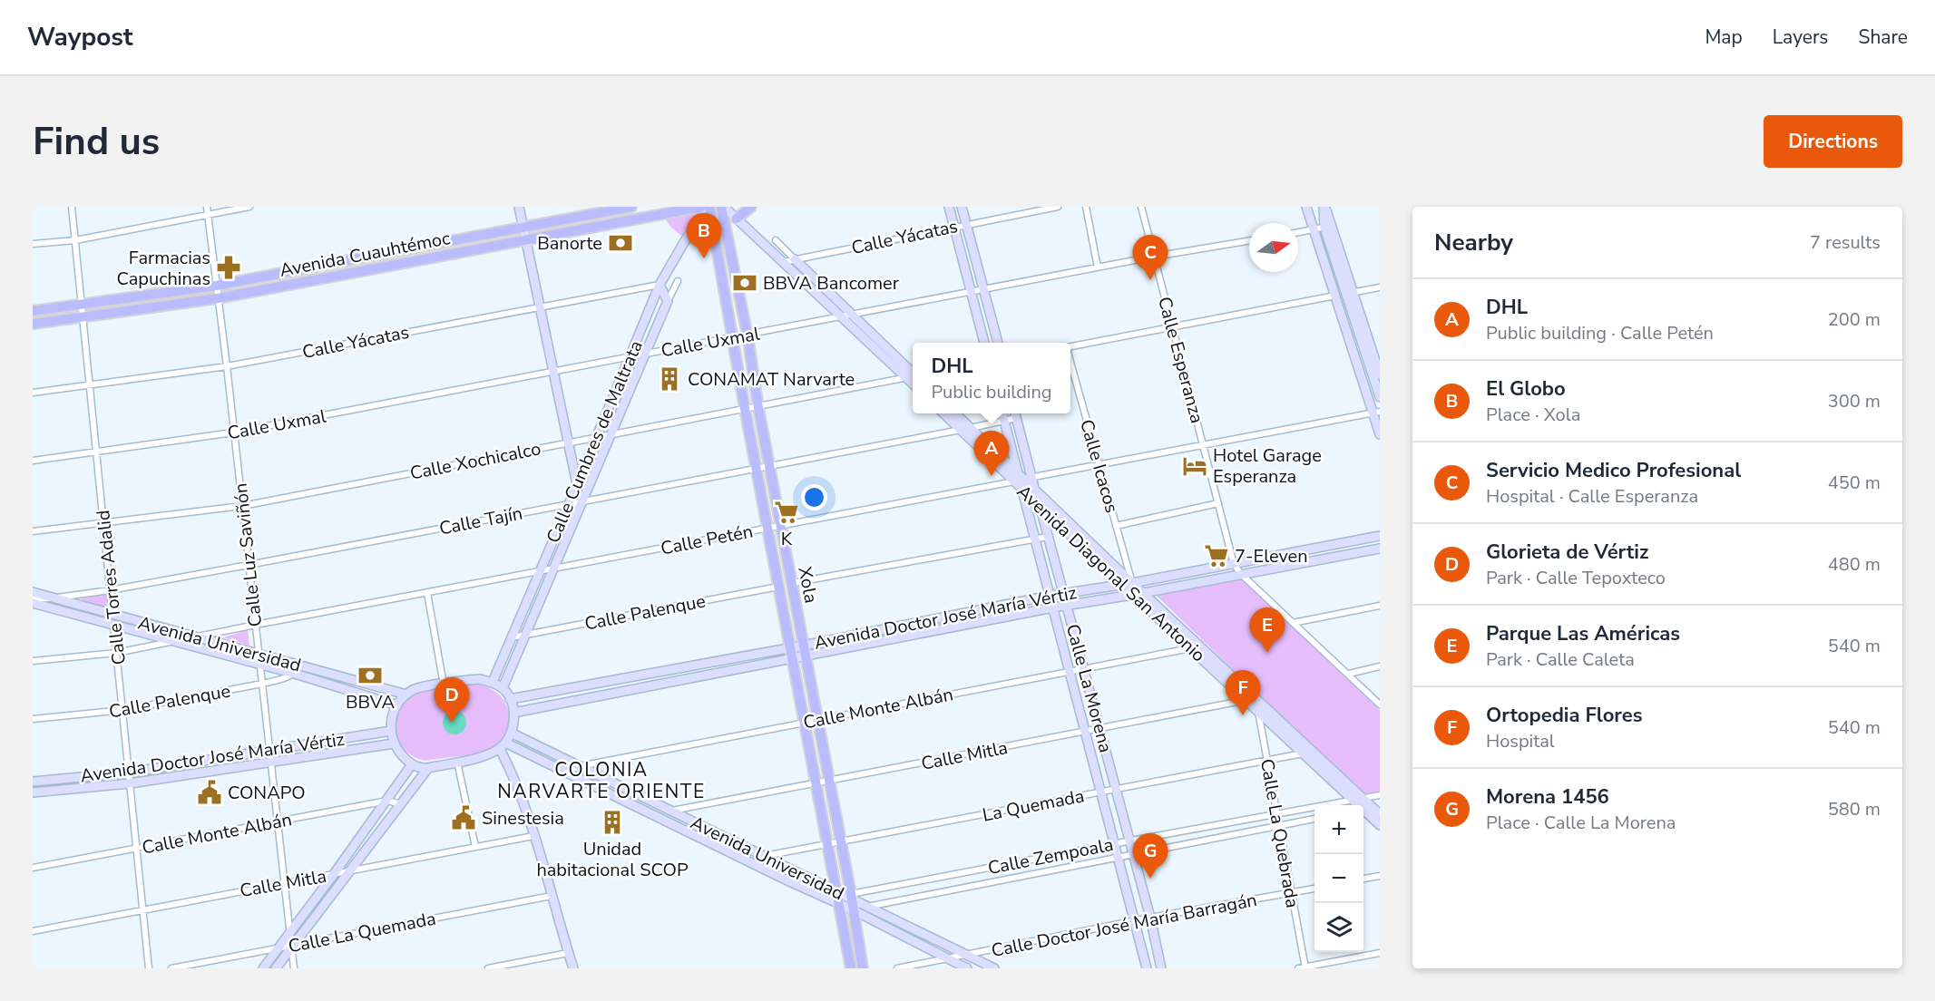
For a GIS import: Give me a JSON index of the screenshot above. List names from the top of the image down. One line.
{"streets":{"main road":["Avenida Cuauhtémoc","Calle Cumbres de Maltrata","Avenida Diagonal San Antonio","Xola","Avenida Doctor José María Vértiz","Avenida Universidad","Calle La Morena"],"street":["Calle Yácatas","Calle Uxmal","Calle Esperanza","Calle Xochicalco","Calle Icacos","Calle Tajín","Calle Petén","Calle Luz Saviñón","Calle Torres Adalid","Calle Palenque","Calle Monte Albán","Calle Mitla","La Quemada","Calle La Quebrada","Calle Zempoala","Calle Doctor José María Barragán","Calle La Quemada"]},"crossings":[["Calle Yácatas","Calle Cumbres de Maltrata"],["Calle Yácatas","Calle Luz Saviñón"],["Calle Yácatas","Calle Torres Adalid"],["Avenida Cuauhtémoc","Calle Luz Saviñón"],["Avenida Cuauhtémoc","Calle Torres Adalid"],["Calle Uxmal","Calle Esperanza"],["Calle Uxmal","Calle Cumbres de Maltrata"],["Calle Uxmal","Calle Luz Saviñón"],["Calle Uxmal","Xola"],["Calle Uxmal","Calle Torres Adalid"],["Calle Esperanza","Calle Petén"],["Calle Esperanza","Avenida Doctor José María Vértiz"],["Calle Cumbres de Maltrata","Calle Xochicalco"],["Calle Cumbres de Maltrata","Calle Tajín"],["Calle Cumbres de Maltrata","Calle Petén"],["Calle Cumbres de Maltrata","Xola"],["Calle Cumbres de Maltrata","Calle Palenque"],["Calle Cumbres de Maltrata","Avenida Doctor José María Vértiz"],["Calle Cumbres de Maltrata","Avenida Universidad"],["Calle Xochicalco","Calle Luz Saviñón"],["Calle Xochicalco","Xola"],["Calle Xochicalco","Calle Torres Adalid"],["Calle Icacos","Calle Petén"],["Calle Icacos","Avenida Diagonal San Antonio"],["Calle Icacos","Avenida Doctor José María Vértiz"],["Calle Tajín","Calle Luz Saviñón"],["Calle Tajín","Avenida Diagonal San Antonio"],["Calle Tajín","Xola"],["Calle Tajín","Calle Torres Adalid"],["Calle Tajín","Avenida Universidad"],["Calle Petén","Calle Luz Saviñón"],["Calle Petén","Avenida Diagonal San Antonio"],["Calle Petén","Xola"],["Calle Petén","Calle Torres Adalid"],["Calle Petén","Avenida Universidad"],["Calle Petén","Calle La Morena"],["Calle Luz Saviñón","Calle Palenque"],["Calle Luz Saviñón","Avenida Doctor José María Vértiz"],["Calle Luz Saviñón","Avenida Universidad"],["Calle Luz Saviñón","Calle Monte Albán"],["Calle Luz Saviñón","Calle Mitla"],["Calle Luz Saviñón","Calle La Quemada"],["Avenida Diagonal San Antonio","Avenida Doctor José María Vértiz"],["Avenida Diagonal San Antonio","Calle La Morena"],["Avenida Diagonal San Antonio","Calle Monte Albán"],["Avenida Diagonal San Antonio","Calle Mitla"],["Avenida Diagonal San Antonio","La Quemada"],["Avenida Diagonal San Antonio","Calle La Quebrada"],["Avenida Diagonal San Antonio","Calle Zempoala"],["Xola","Calle Palenque"],["Xola","Avenida Doctor José María Vértiz"],["Xola","Avenida Universidad"],["Xola","Calle Monte Albán"],["Xola","Calle Mitla"],["Xola","La Quemada"],["Xola","Calle Zempoala"],["Calle Torres Adalid","Calle Palenque"],["Calle Torres Adalid","Avenida Doctor José María Vértiz"],["Calle Torres Adalid","Avenida Universidad"],["Calle Torres Adalid","Calle Monte Albán"],["Calle Torres Adalid","Calle Mitla"],["Calle Palenque","Avenida Universidad"],["Avenida Doctor José María Vértiz","Avenida Universidad"],["Avenida Doctor José María Vértiz","Calle La Morena"],["Avenida Universidad","Calle Monte Albán"],["Avenida Universidad","Calle Mitla"],["Avenida Universidad","La Quemada"],["Avenida Universidad","Calle Zempoala"],["Avenida Universidad","Calle Doctor José María Barragán"],["Calle La Morena","Calle Monte Albán"],["Calle La Morena","Calle Mitla"],["Calle La Morena","La Quemada"],["Calle La Morena","Calle Zempoala"],["Calle La Morena","Calle Doctor José María Barragán"],["Calle Mitla","Calle La Quebrada"],["La Quemada","Calle La Quebrada"],["Calle La Quebrada","Calle Zempoala"],["Calle La Quebrada","Calle Doctor José María Barragán"]],"districts":["COLONIA NARVARTE ORIENTE"],"places":{"bank":["Banorte","BBVA Bancomer","BBVA"],"pharmacy":["Farmacias Capuchinas"],"building":["CONAMAT Narvarte","Unidad habitacional SCOP"],"hotel":["Hotel Garage Esperanza"],"supermarket":["K","7-Eleven"],"public building":["CONAPO","Sinestesia"]},"north":"right","page":{"header":"Waypost","nav":["Map","Layers","Share"],"buttons":"Directions","title":"Find us","heading":["Nearby","7 results"],"pins":["B","C","A","E","F","D","G"],"list":[{"mark":"A","name":"DHL","note":"Public building · Calle Petén","value":"200 m"},{"mark":"B","name":"El Globo","note":"Place · Xola","value":"300 m"},{"mark":"C","name":"Servicio Medico Profesional","note":"Hospital · Calle Esperanza","value":"450 m"},{"mark":"D","name":"Glorieta de Vértiz","note":"Park · Calle Tepoxteco","value":"480 m"},{"mark":"E","name":"Parque Las Américas","note":"Park · Calle Caleta","value":"540 m"},{"mark":"F","name":"Ortopedia Flores","note":"Hospital","value":"540 m"},{"mark":"G","name":"Morena 1456","note":"Place · Calle La Morena","value":"580 m"}],"popup":["DHL","Public building"],"map_buttons":["+","−"]}}
